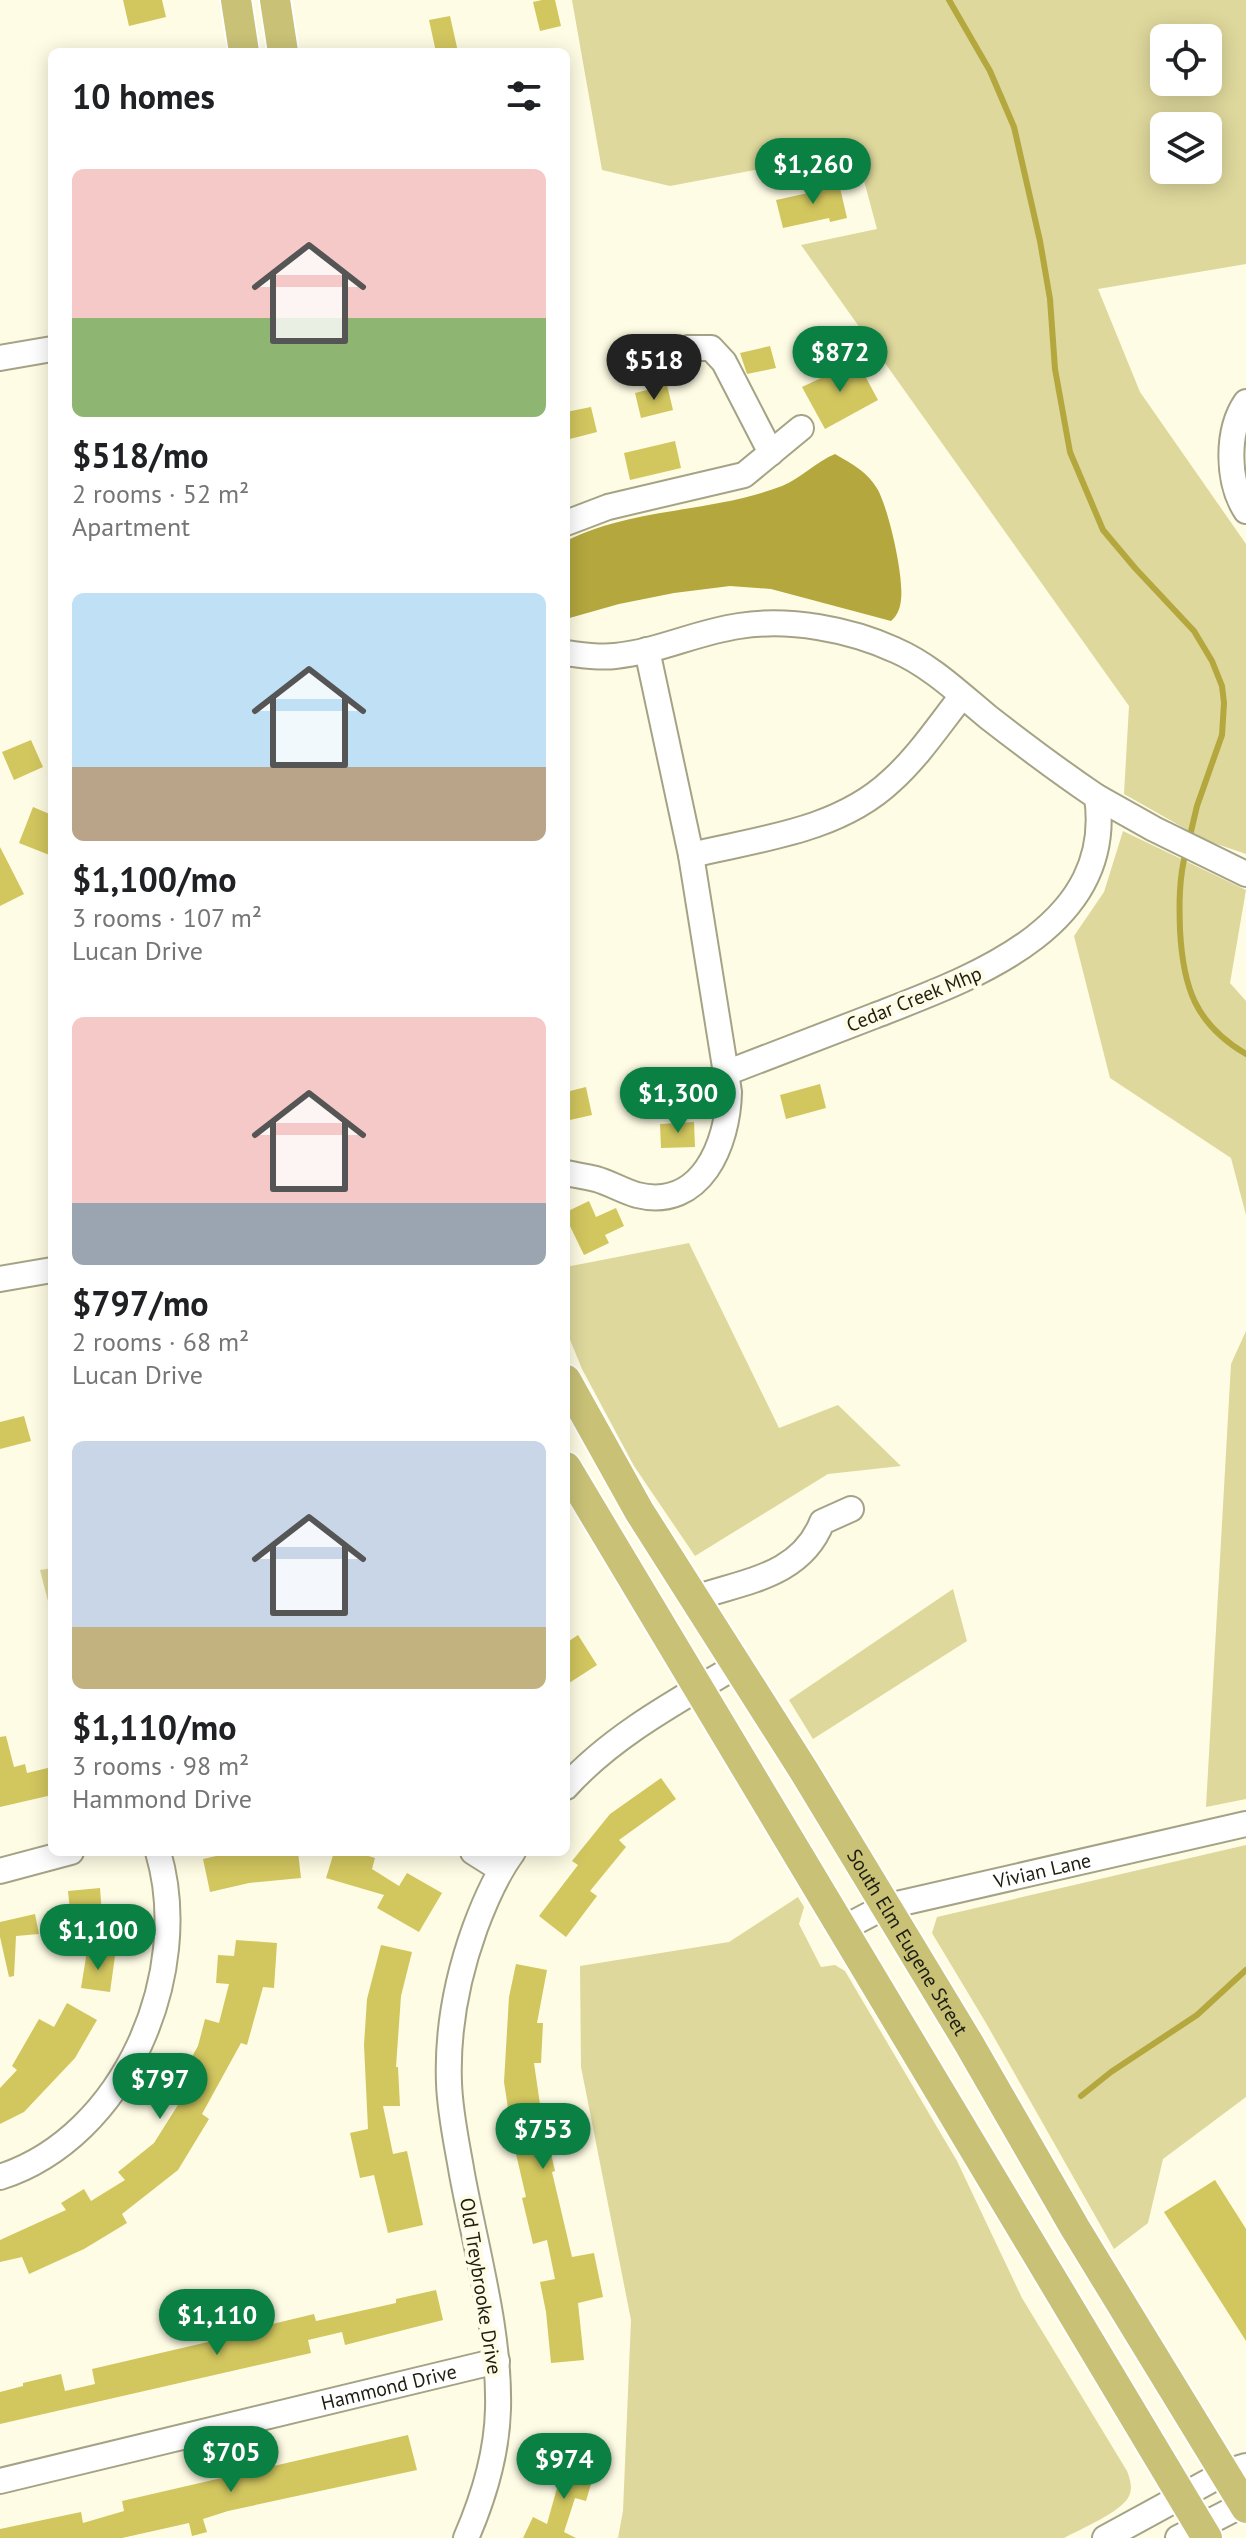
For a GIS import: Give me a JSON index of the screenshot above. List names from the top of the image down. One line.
{"streets":{"main road":["South Elm Eugene Street"],"street":["Cedar Creek Mhp","Vivian Lane","Old Treybrooke Drive","Hammond Drive"]},"crossings":[["Vivian Lane","South Elm Eugene Street"],["Old Treybrooke Drive","Hammond Drive"]],"page":{"heading":"10 homes","price":["$1,260","$872","$518","$1,300","$1,100","$797","$753","$1,110","$705","$974"],"list":[{"name":"$518/mo","note":"2 rooms · 52 m² · Apartment"},{"name":"$1,100/mo","note":"3 rooms · 107 m² · Lucan Drive"},{"name":"$797/mo","note":"2 rooms · 68 m² · Lucan Drive"},{"name":"$1,110/mo","note":"3 rooms · 98 m² · Hammond Drive"}]}}
